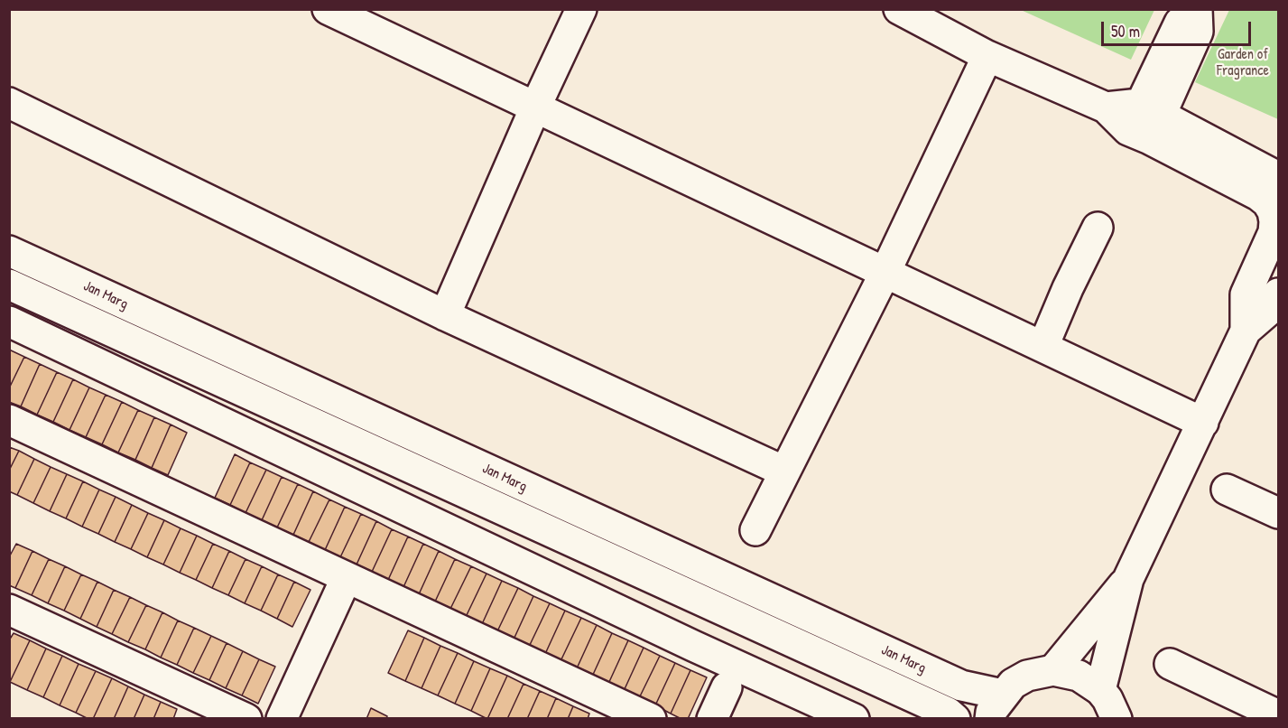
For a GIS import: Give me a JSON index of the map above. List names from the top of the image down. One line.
{"streets":{"street":["Jan Marg"]},"parks":["Garden of Fragrance"],"scale_bar":"50 m"}
